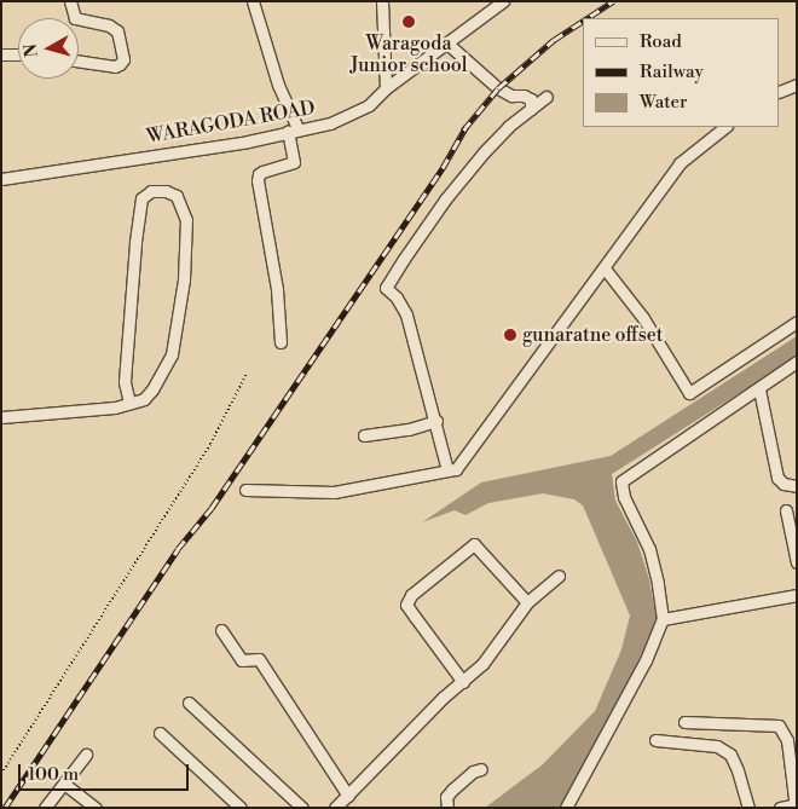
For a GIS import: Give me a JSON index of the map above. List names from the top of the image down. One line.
{"streets":{"street":["WARAGODA ROAD"]},"places":["Waragoda Junior school","gunaratne offset"],"legend":["Road","Railway","Water"],"scale_bar":"100 m","north":"left"}
